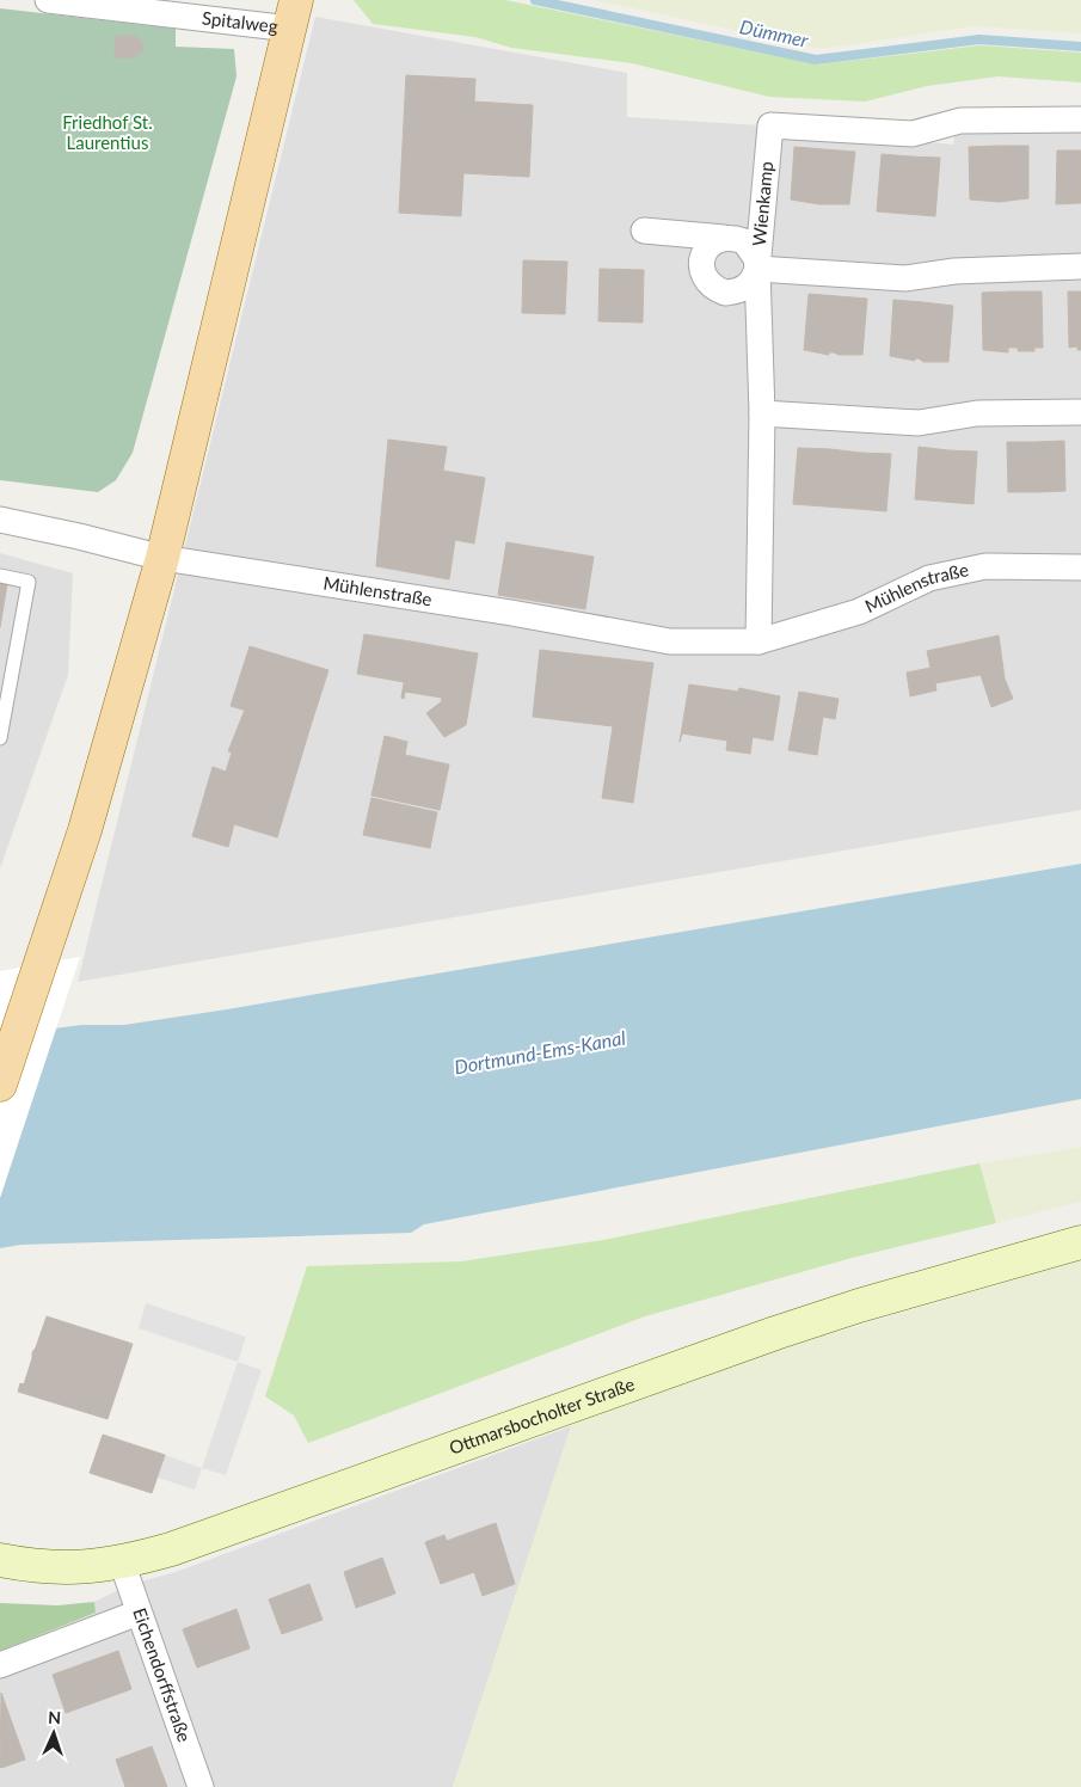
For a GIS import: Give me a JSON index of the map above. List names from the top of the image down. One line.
{"streets":{"main road":["Ottmarsbocholter Straße"],"street":["Spitalweg","Wienkamp","Mühlenstraße","Eichendorffstraße"]},"crossings":[["Ottmarsbocholter Straße","Eichendorffstraße"]],"water":["Dümmer","Dortmund-Ems-Kanal"],"parks":["Friedhof St. Laurentius"],"north":"top"}
